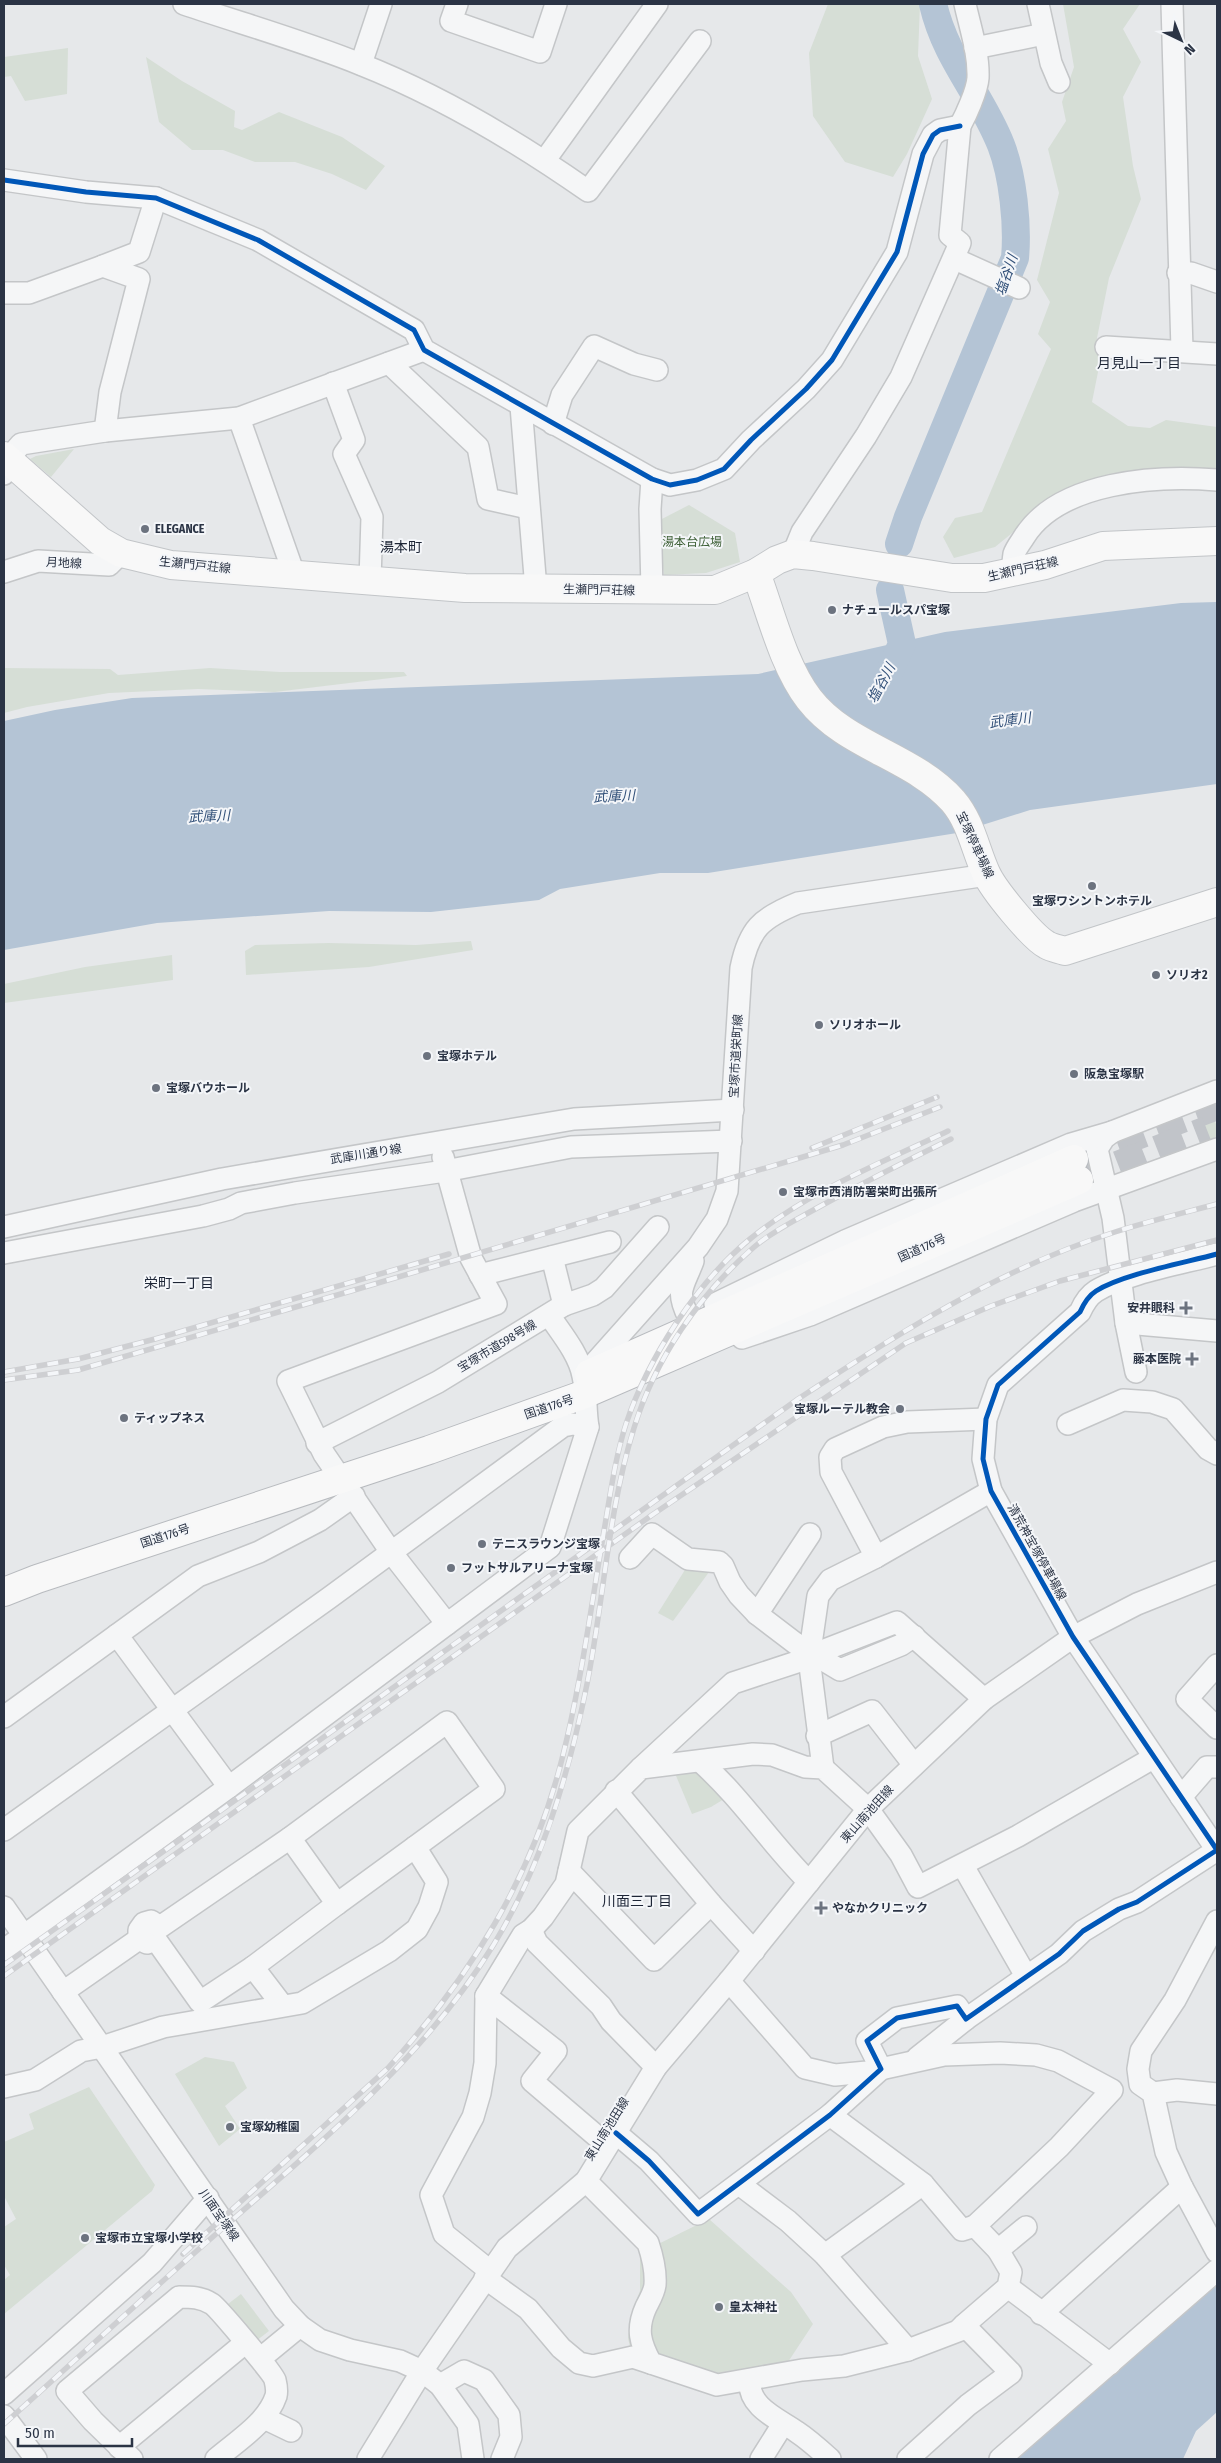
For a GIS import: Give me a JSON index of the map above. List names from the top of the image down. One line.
{"streets":{"main road":["生瀬門戸荘線","宝塚停車場線","国道176号"],"street":["月地線","宝塚市道栄町線","武庫川通り線","宝塚市道598号線","清荒神宝塚停車場線","東山南池田線","川面宝塚線"]},"crossings":[["月地線","生瀬門戸荘線"],["生瀬門戸荘線","宝塚停車場線"],["宝塚停車場線","宝塚市道栄町線"],["宝塚市道栄町線","武庫川通り線"],["宝塚市道栄町線","国道176号"],["国道176号","宝塚市道598号線"],["清荒神宝塚停車場線","東山南池田線"],["東山南池田線","川面宝塚線"]],"districts":["月見山一丁目","湯本町","栄町一丁目","川面三丁目"],"water":["塩谷川","武庫川"],"parks":["湯本台広場"],"places":{"other":["ELEGANCE","ナチュールスパ宝塚","宝塚ワシントンホテル","ソリオ2","ソリオホール","宝塚ホテル","阪急宝塚駅","宝塚バウホール","宝塚市西消防署栄町出張所","宝塚ルーテル教会","ティップネス","テニスラウンジ宝塚","フットサルアリーナ宝塚","宝塚幼稚園","宝塚市立宝塚小学校","皇太神社"],"health":["安井眼科","藤本医院","やなかクリニック"]},"scale_bar":"50 m","north":"bottom right"}
